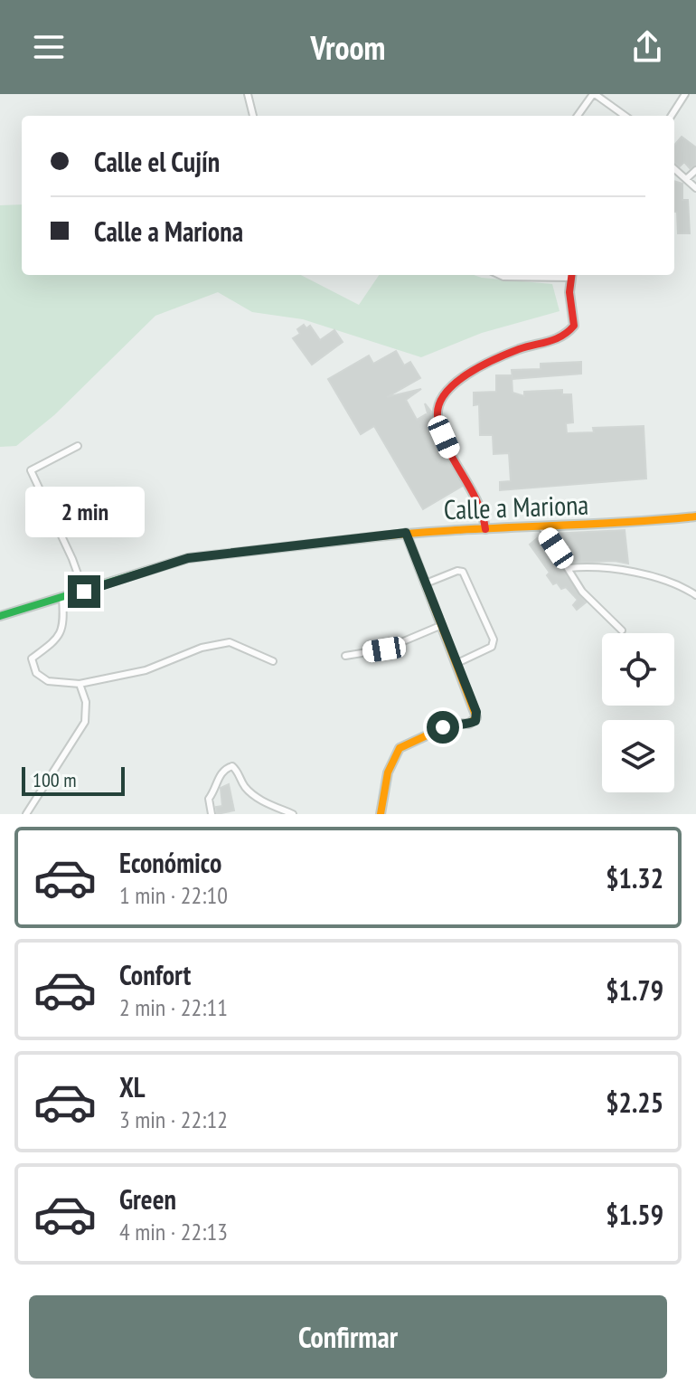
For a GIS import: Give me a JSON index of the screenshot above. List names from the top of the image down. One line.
{"streets":{"main road":["Calle a Mariona"]},"scale_bar":"100 m","page":{"header":"Vroom","banner":["Calle el Cujín","Calle a Mariona"],"bubble":"2 min","scale":"100 m","list":[{"name":"Económico","note":"1 min · 22:10","value":"$1.32"},{"name":"Confort","note":"2 min · 22:11","value":"$1.79"},{"name":"XL","note":"3 min · 22:12","value":"$2.25"},{"name":"Green","note":"4 min · 22:13","value":"$1.59"}],"buttons":"Confirmar"}}
